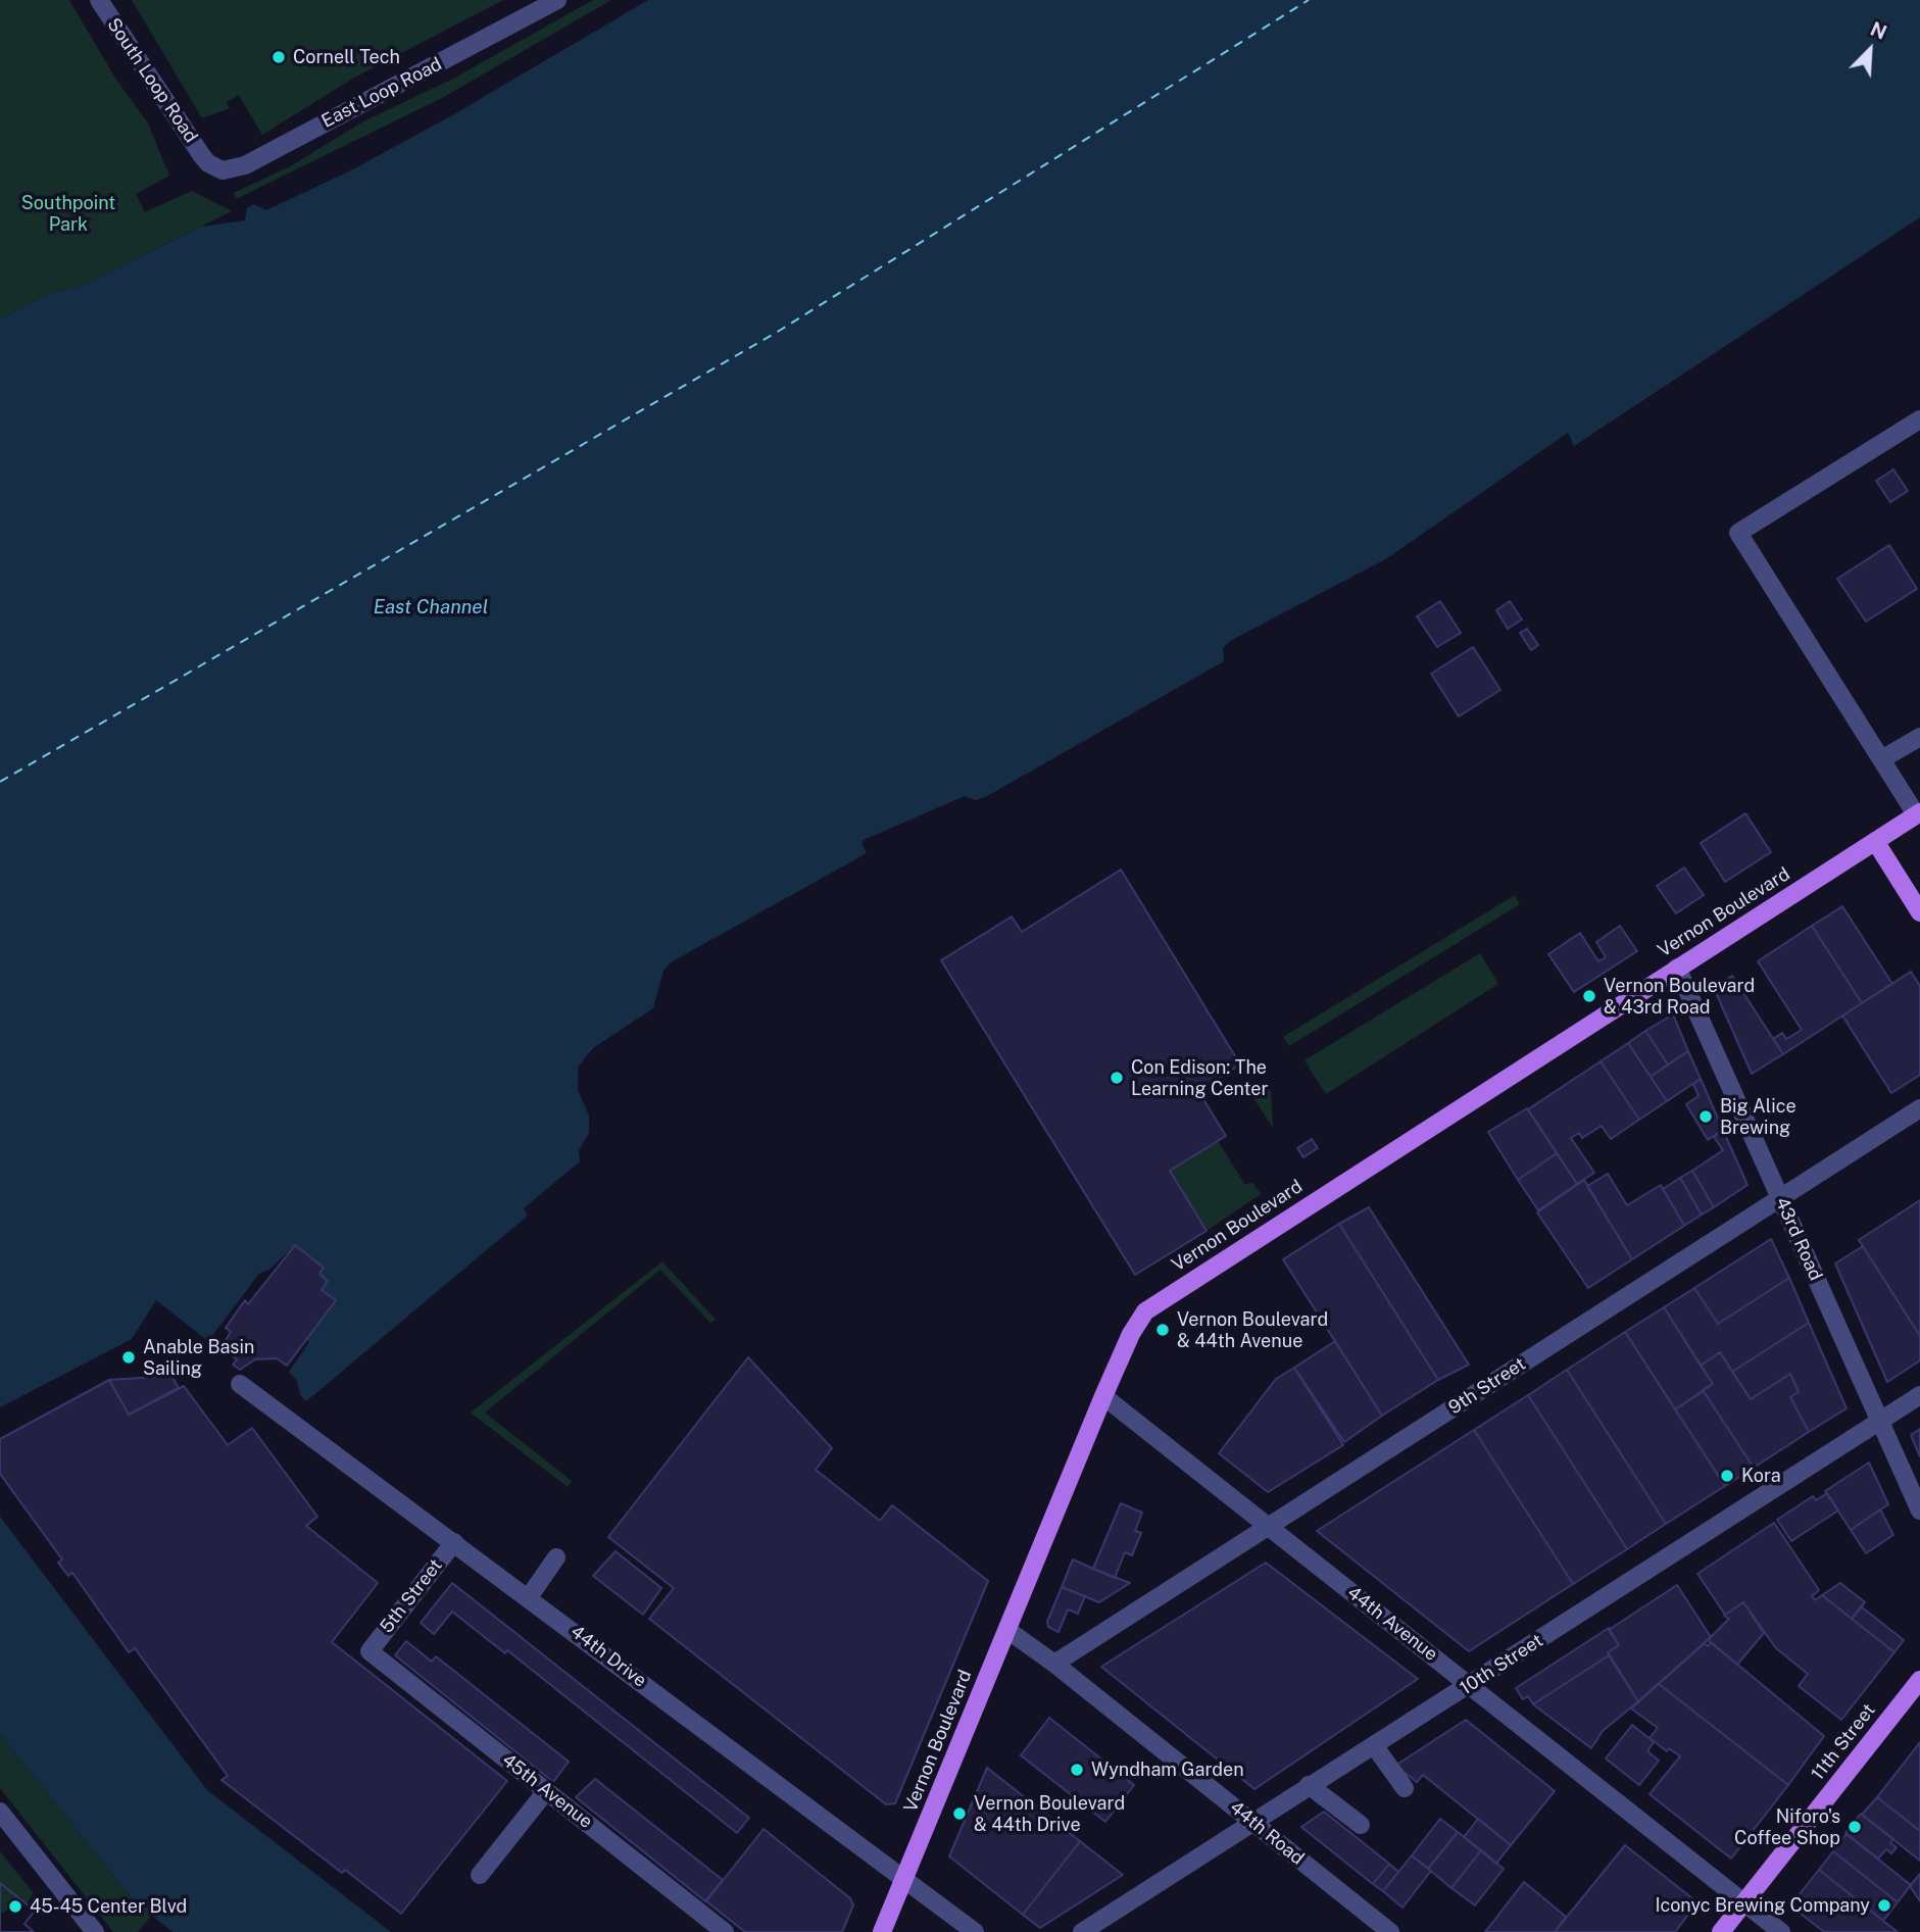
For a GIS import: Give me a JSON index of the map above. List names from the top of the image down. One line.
{"streets":{"main road":["Vernon Boulevard","11th Street"],"street":["South Loop Road","East Loop Road","43rd Road","9th Street","5th Street","44th Avenue","44th Drive","10th Street","45th Avenue","44th Road"]},"crossings":[["South Loop Road","East Loop Road"],["Vernon Boulevard","43rd Road"],["Vernon Boulevard","44th Avenue"],["Vernon Boulevard","44th Drive"],["Vernon Boulevard","44th Road"],["43rd Road","9th Street"],["43rd Road","10th Street"],["9th Street","44th Avenue"],["9th Street","44th Road"],["5th Street","44th Drive"],["5th Street","45th Avenue"],["44th Avenue","10th Street"],["44th Avenue","11th Street"],["10th Street","44th Road"]],"water":["East Channel"],"parks":["Southpoint Park"],"places":["Cornell Tech","Vernon Boulevard & 43rd Road","Con Edison: The Learning Center","Big Alice Brewing","Vernon Boulevard & 44th Avenue","Anable Basin Sailing","Kora","Wyndham Garden","Vernon Boulevard & 44th Drive","Niforo's Coffee Shop","Iconyc Brewing Company","45-45 Center Blvd"],"north":"top right"}
